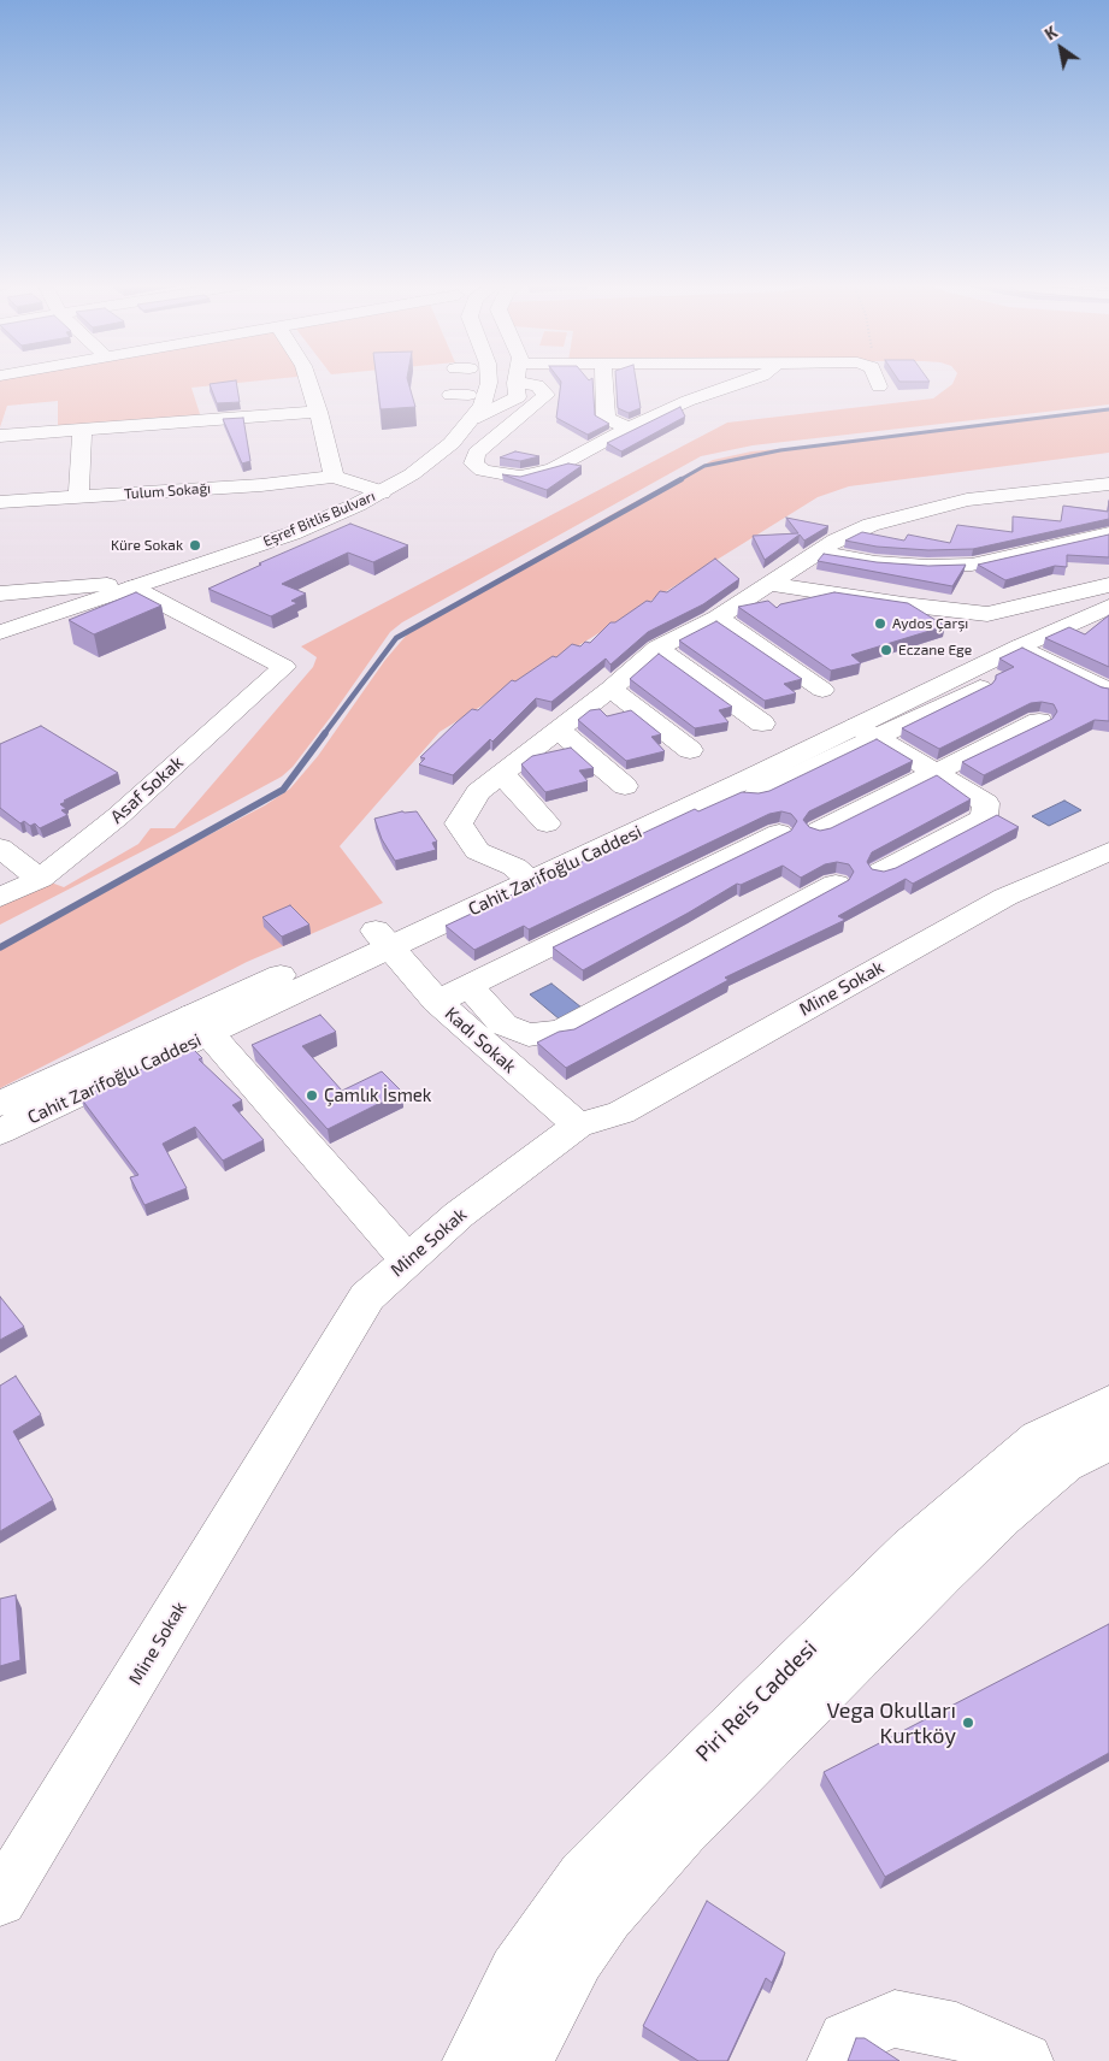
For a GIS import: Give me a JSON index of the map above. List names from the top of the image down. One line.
{"streets":{"street":["Tulum Sokağı","Eşref Bitlis Bulvarı","Asaf Sokak","Cahit Zarifoğlu Caddesi","Mine Sokak","Kadı Sokak","Piri Reis Caddesi"]},"crossings":[["Eşref Bitlis Bulvarı","Asaf Sokak"],["Cahit Zarifoğlu Caddesi","Kadı Sokak"],["Mine Sokak","Kadı Sokak"]],"places":["Küre Sokak","Aydos Çarşı","Eczane Ege","Çamlık İsmek","Vega Okulları Kurtköy"],"north":"top left"}
